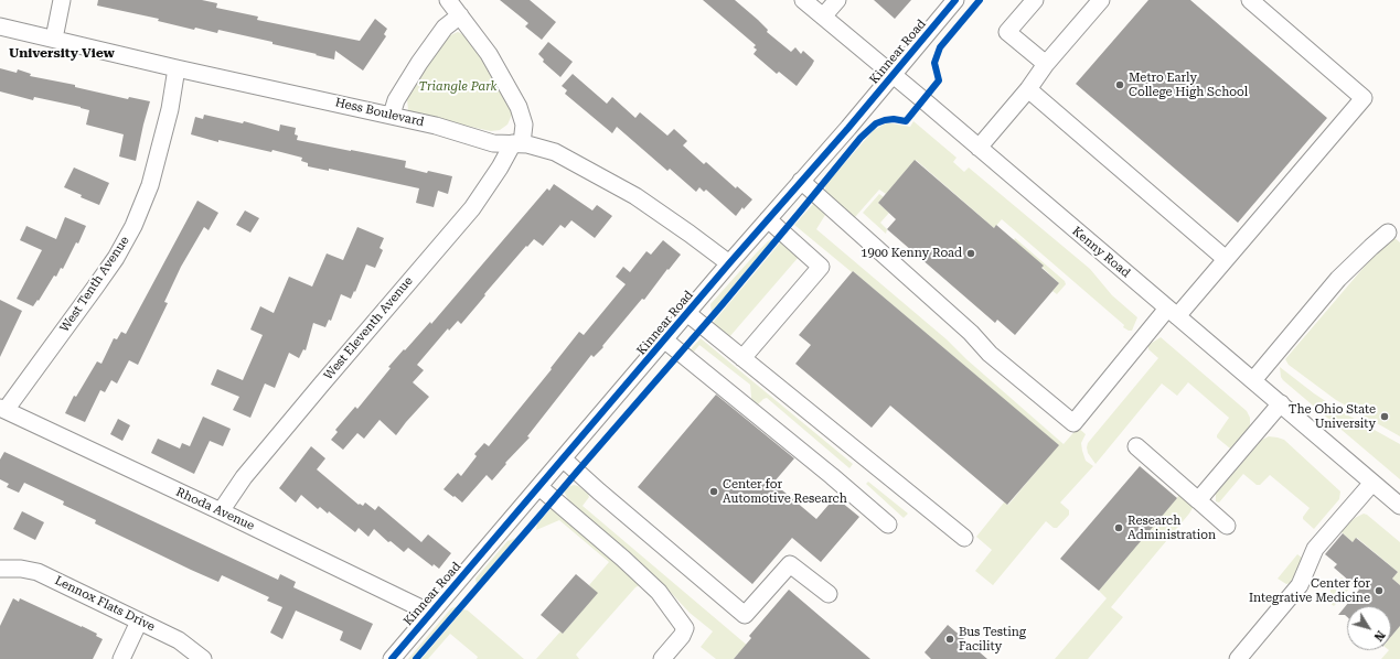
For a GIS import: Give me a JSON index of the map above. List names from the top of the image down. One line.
{"streets":{"street":["Kinnear Road","Hess Boulevard","Kenny Road","West Tenth Avenue","West Eleventh Avenue","Rhoda Avenue","Lennox Flats Drive"]},"crossings":[["Kinnear Road","Hess Boulevard"],["Kinnear Road","Kenny Road"],["Kinnear Road","Rhoda Avenue"],["Hess Boulevard","West Tenth Avenue"],["Hess Boulevard","West Eleventh Avenue"],["West Tenth Avenue","Rhoda Avenue"],["West Eleventh Avenue","Rhoda Avenue"]],"districts":["University View"],"parks":["Triangle Park"],"places":["Metro Early College High School","1900 Kenny Road","The Ohio State University","Center for Automotive Research","Research Administration","Center for Integrative Medicine","Bus Testing Facility"],"north":"bottom right"}
